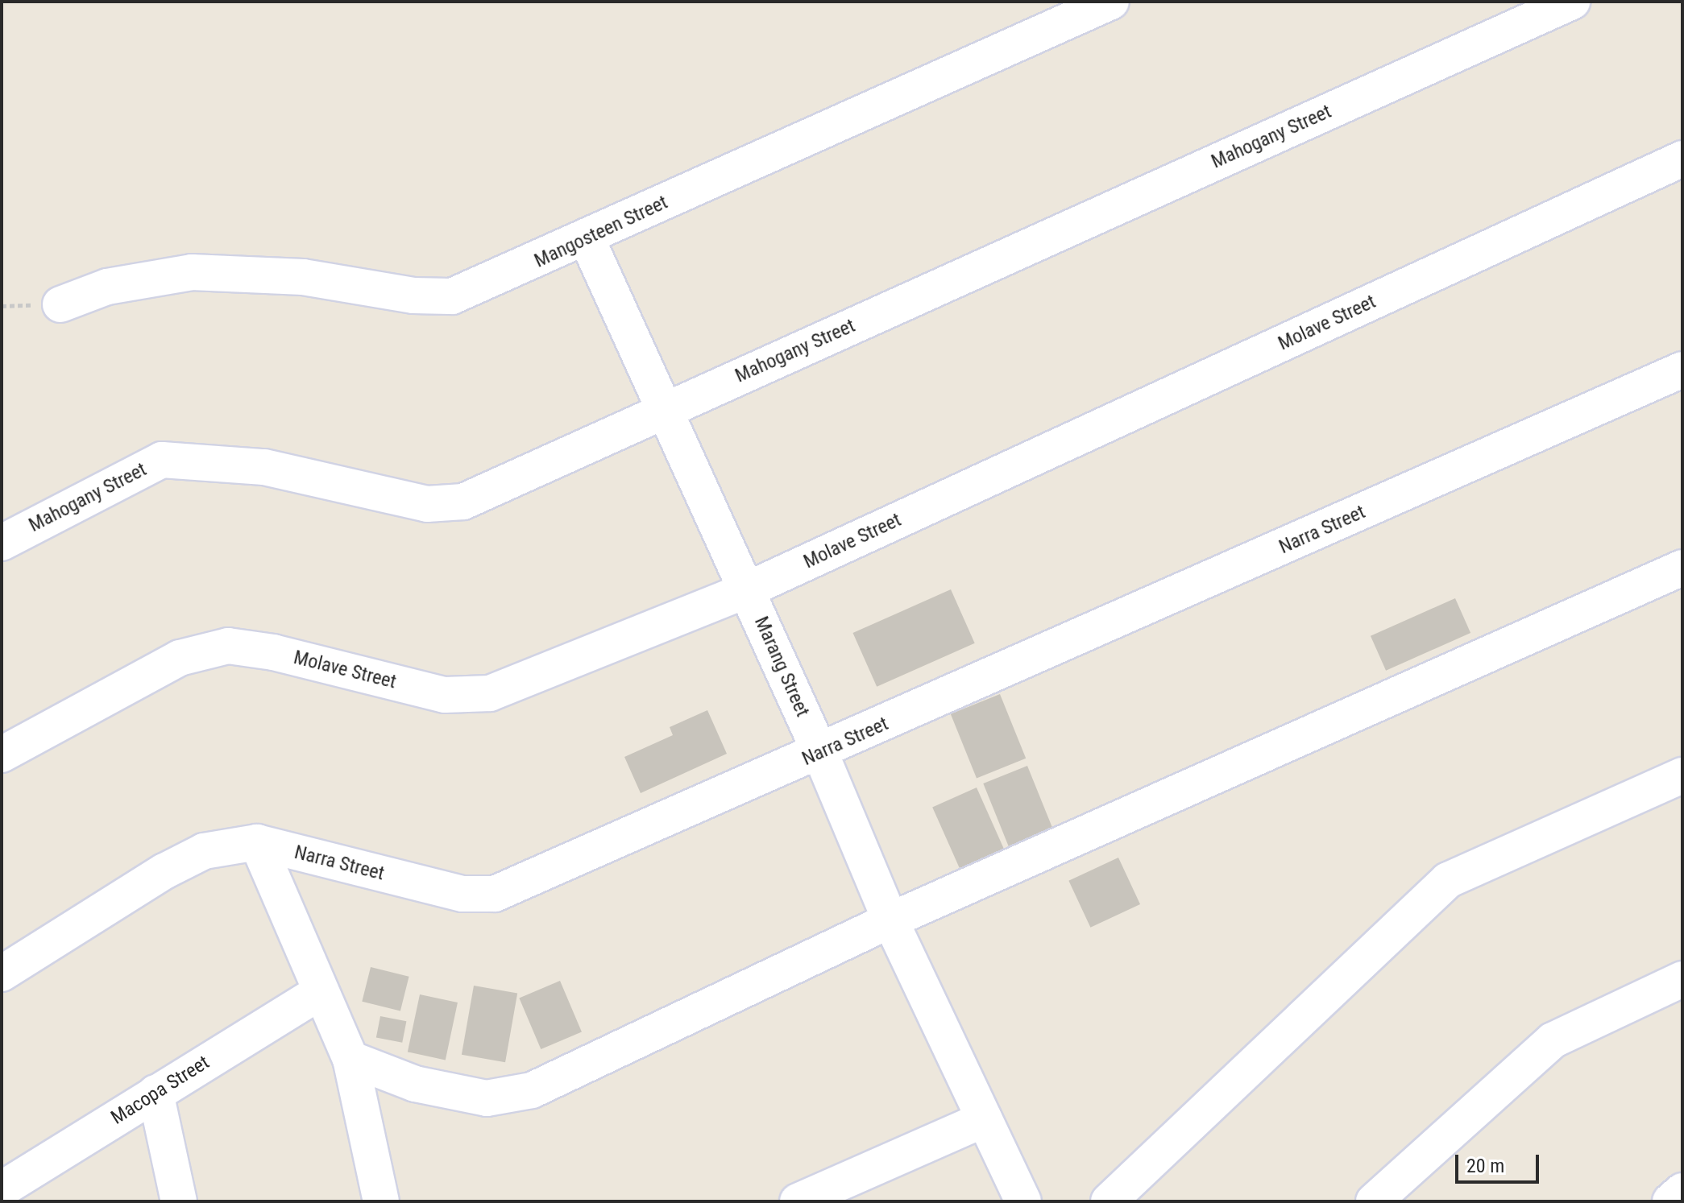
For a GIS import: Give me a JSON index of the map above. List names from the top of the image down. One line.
{"streets":{"street":["Mahogany Street","Mangosteen Street","Molave Street","Narra Street","Marang Street","Macopa Street"]},"crossings":[["Mahogany Street","Marang Street"],["Mangosteen Street","Marang Street"],["Molave Street","Marang Street"],["Narra Street","Marang Street"]],"scale_bar":"20 m"}
